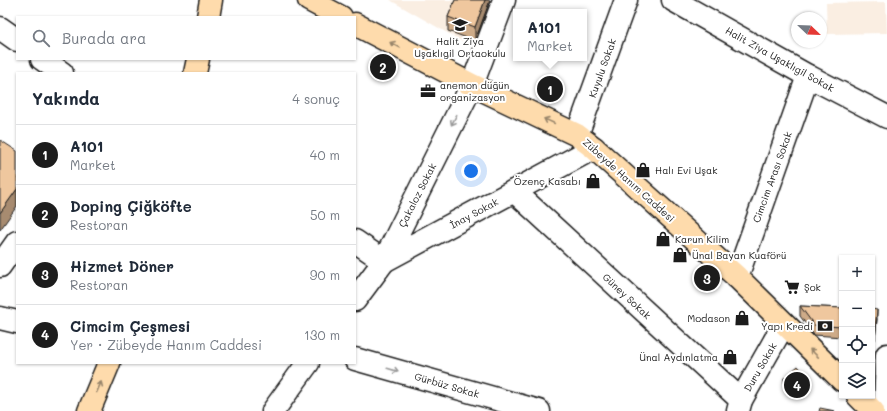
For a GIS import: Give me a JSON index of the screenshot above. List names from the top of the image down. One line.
{"streets":{"main road":["Zübeyde Hanım Caddesi"],"street":["Halit Ziya Uşaklıgil Sokak","Kuyulu Sokak","Cimcim Arası Sokak","Çakaloz Sokak","İnay Sokak","Güney Sokak","Duru Sokak","Gürbüz Sokak"]},"crossings":[["Halit Ziya Uşaklıgil Sokak","Cimcim Arası Sokak"],["Kuyulu Sokak","Zübeyde Hanım Caddesi"],["Kuyulu Sokak","İnay Sokak"],["Cimcim Arası Sokak","Zübeyde Hanım Caddesi"],["Zübeyde Hanım Caddesi","Çakaloz Sokak"],["Zübeyde Hanım Caddesi","İnay Sokak"],["Zübeyde Hanım Caddesi","Duru Sokak"],["Çakaloz Sokak","İnay Sokak"],["İnay Sokak","Güney Sokak"],["Güney Sokak","Duru Sokak"]],"one_way":["Zübeyde Hanım Caddesi","Çakaloz Sokak","Gürbüz Sokak"],"places":{"school or university":["Halit Ziya Uşaklıgil Ortaokulu"],"office":["anemon düğün organizasyon"],"shop":["Halı Evi Uşak","Özenç Kasabı","Karun Kilim","Ünal Bayan Kuaförü","Modason","Ünal Aydınlatma"],"supermarket":["Şok"],"bank":["Yapı Kredi"]},"north":"bottom right","page":{"popup":["A101","Market"],"search":"Burada ara","pins":["2","1","3","4"],"heading":["Yakında","4 sonuç"],"list":[{"mark":"1","name":"A101","note":"Market","value":"40 m"},{"mark":"2","name":"Doping Çiğköfte","note":"Restoran","value":"50 m"},{"mark":"3","name":"Hizmet Döner","note":"Restoran","value":"90 m"},{"mark":"4","name":"Cimcim Çeşmesi","note":"Yer · Zübeyde Hanım Caddesi","value":"130 m"}],"map_buttons":["+","−"]}}
